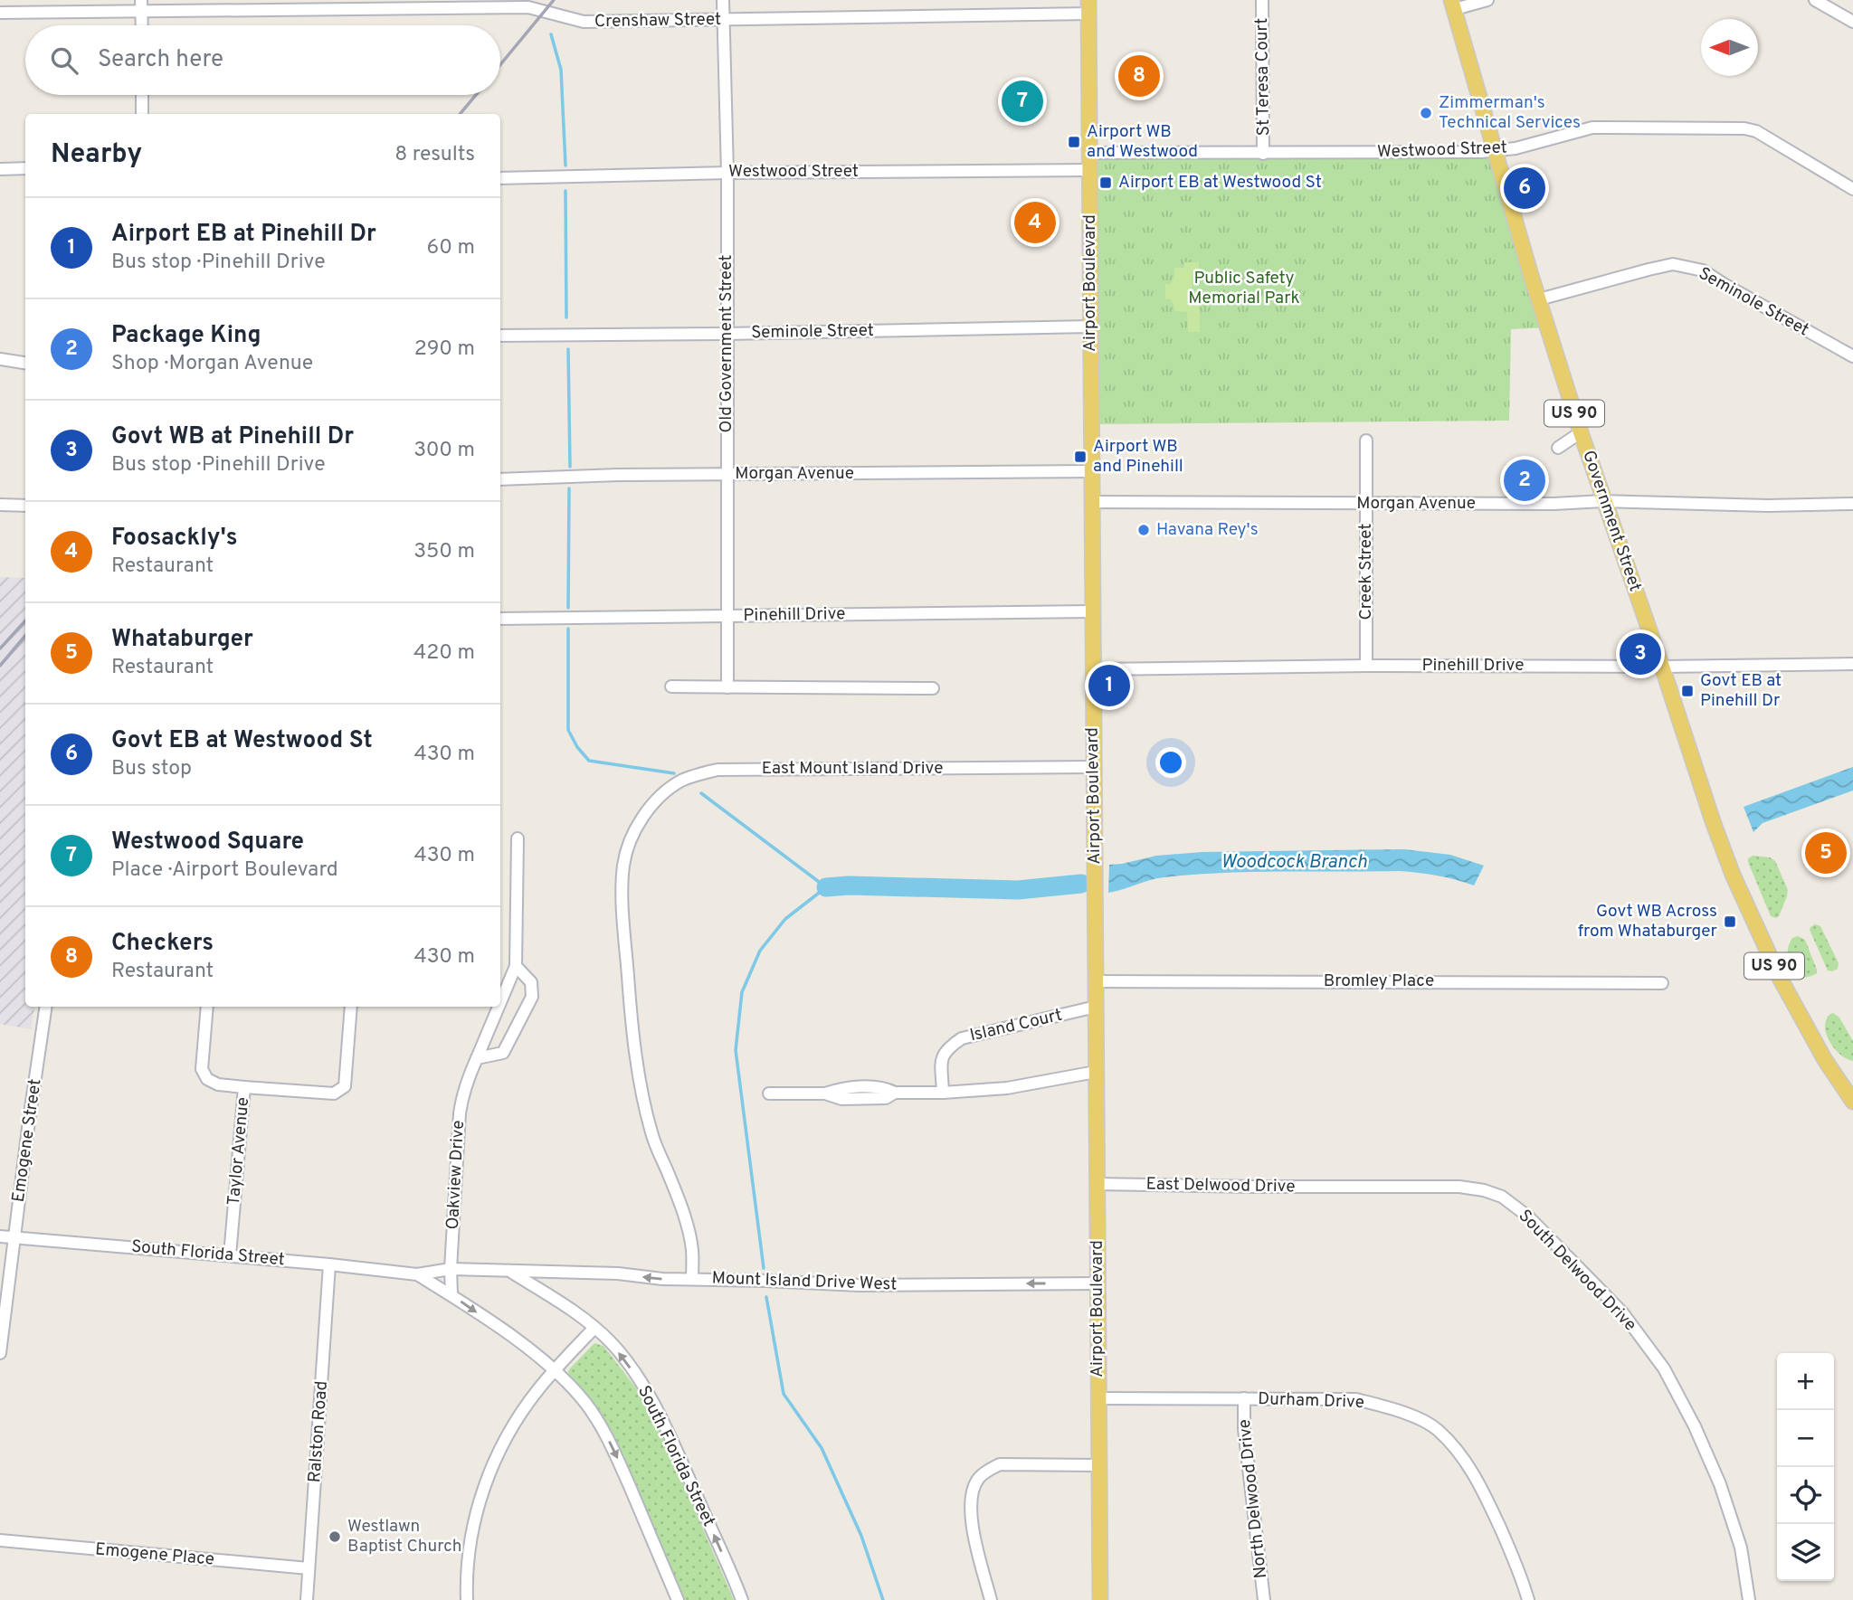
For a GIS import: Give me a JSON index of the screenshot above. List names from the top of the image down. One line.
{"streets":{"main road":["Airport Boulevard","US 90","Government Street"],"street":["Crenshaw Street","St Teresa Court","Westwood Street","Seminole Street","Old Government Street","Morgan Avenue","Creek Street","Pinehill Drive","East Mount Island Drive","Bromley Place","Island Court","Emogene Street","Taylor Avenue","Oakview Drive","East Delwood Drive","South Florida Street","South Delwood Drive","Mount Island Drive West","Durham Drive","Ralston Road","North Delwood Drive","Emogene Place"]},"crossings":[["Crenshaw Street","Airport Boulevard"],["Crenshaw Street","Old Government Street"],["St Teresa Court","Westwood Street"],["Westwood Street","Airport Boulevard"],["Westwood Street","Old Government Street"],["Westwood Street","Government Street"],["Airport Boulevard","Seminole Street"],["Airport Boulevard","Morgan Avenue"],["Airport Boulevard","Pinehill Drive"],["Airport Boulevard","East Mount Island Drive"],["Airport Boulevard","Bromley Place"],["Airport Boulevard","Island Court"],["Airport Boulevard","East Delwood Drive"],["Airport Boulevard","Mount Island Drive West"],["Airport Boulevard","Durham Drive"],["Seminole Street","Old Government Street"],["Seminole Street","Government Street"],["Old Government Street","Morgan Avenue"],["Old Government Street","Pinehill Drive"],["Morgan Avenue","Government Street"],["Morgan Avenue","Creek Street"],["Government Street","Pinehill Drive"],["Creek Street","Pinehill Drive"],["East Mount Island Drive","Mount Island Drive West"],["Emogene Street","South Florida Street"],["Taylor Avenue","South Florida Street"],["Oakview Drive","South Florida Street"],["East Delwood Drive","South Delwood Drive"],["South Florida Street","Mount Island Drive West"],["South Florida Street","Ralston Road"],["Durham Drive","North Delwood Drive"],["Ralston Road","Emogene Place"]],"one_way":["Mount Island Drive West"],"water":["Woodcock Branch"],"parks":["Public Safety Memorial Park"],"places":{"other":["Zimmerman's Technical Services","Havana Rey's","Westlawn Baptist Church"],"transit":["Airport WB and Westwood","Airport EB at Westwood St","Airport WB and Pinehill","Govt EB at Pinehill Dr","Govt WB Across from Whataburger"]},"north":"left","page":{"search":"Search here","pins":["8","7","6","4","2","3","1","5"],"heading":["Nearby","8 results"],"list":[{"mark":"1","name":"Airport EB at Pinehill Dr","note":"Bus stop · Pinehill Drive","value":"60 m"},{"mark":"2","name":"Package King","note":"Shop · Morgan Avenue","value":"290 m"},{"mark":"3","name":"Govt WB at Pinehill Dr","note":"Bus stop · Pinehill Drive","value":"300 m"},{"mark":"4","name":"Foosackly's","note":"Restaurant","value":"350 m"},{"mark":"5","name":"Whataburger","note":"Restaurant","value":"420 m"},{"mark":"6","name":"Govt EB at Westwood St","note":"Bus stop","value":"430 m"},{"mark":"7","name":"Westwood Square","note":"Place · Airport Boulevard","value":"430 m"},{"mark":"8","name":"Checkers","note":"Restaurant","value":"430 m"}],"map_buttons":["+","−"]}}
